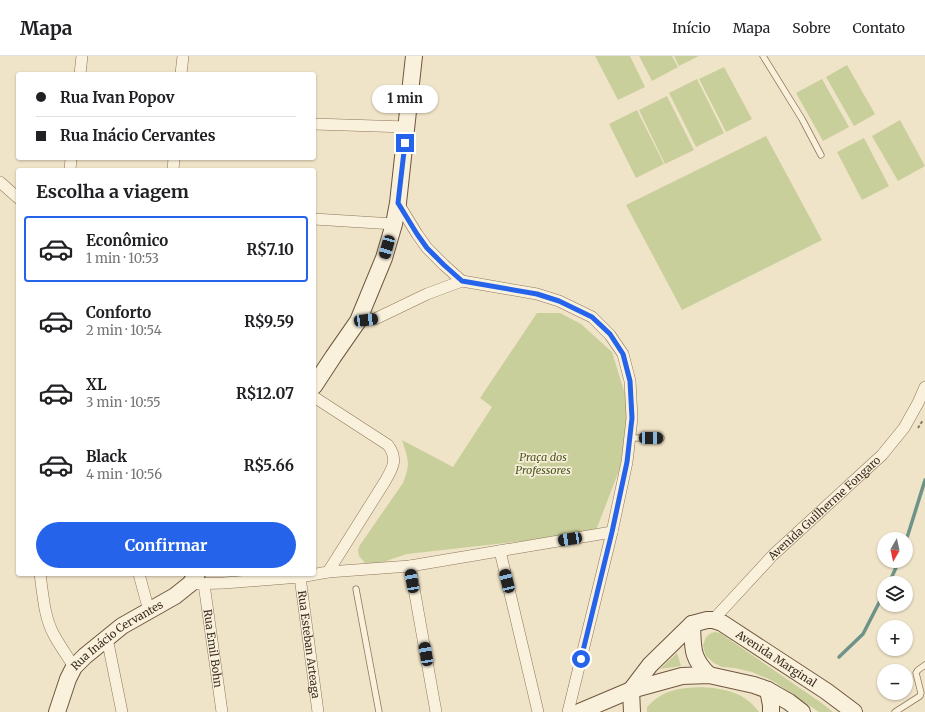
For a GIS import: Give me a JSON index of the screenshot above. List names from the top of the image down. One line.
{"streets":{"main road":["Rua Inácio Cervantes","Avenida Marginal"],"street":["Avenida Guilherme Fongaro","Rua Esteban Arteaga","Rua Emil Bohn"]},"crossings":[["Avenida Guilherme Fongaro","Avenida Marginal"],["Rua Inácio Cervantes","Rua Emil Bohn"]],"parks":["Praça dos Professores"],"north":"bottom","page":{"header":"Mapa","nav":["Início","Mapa","Sobre","Contato"],"banner":["Rua Ivan Popov","Rua Inácio Cervantes"],"bubble":"1 min","heading":"Escolha a viagem","list":[{"name":"Econômico","note":"1 min · 10:53","value":"R$7.10"},{"name":"Conforto","note":"2 min · 10:54","value":"R$9.59"},{"name":"XL","note":"3 min · 10:55","value":"R$12.07"},{"name":"Black","note":"4 min · 10:56","value":"R$5.66"}],"buttons":"Confirmar","map_buttons":["+","−"]}}
